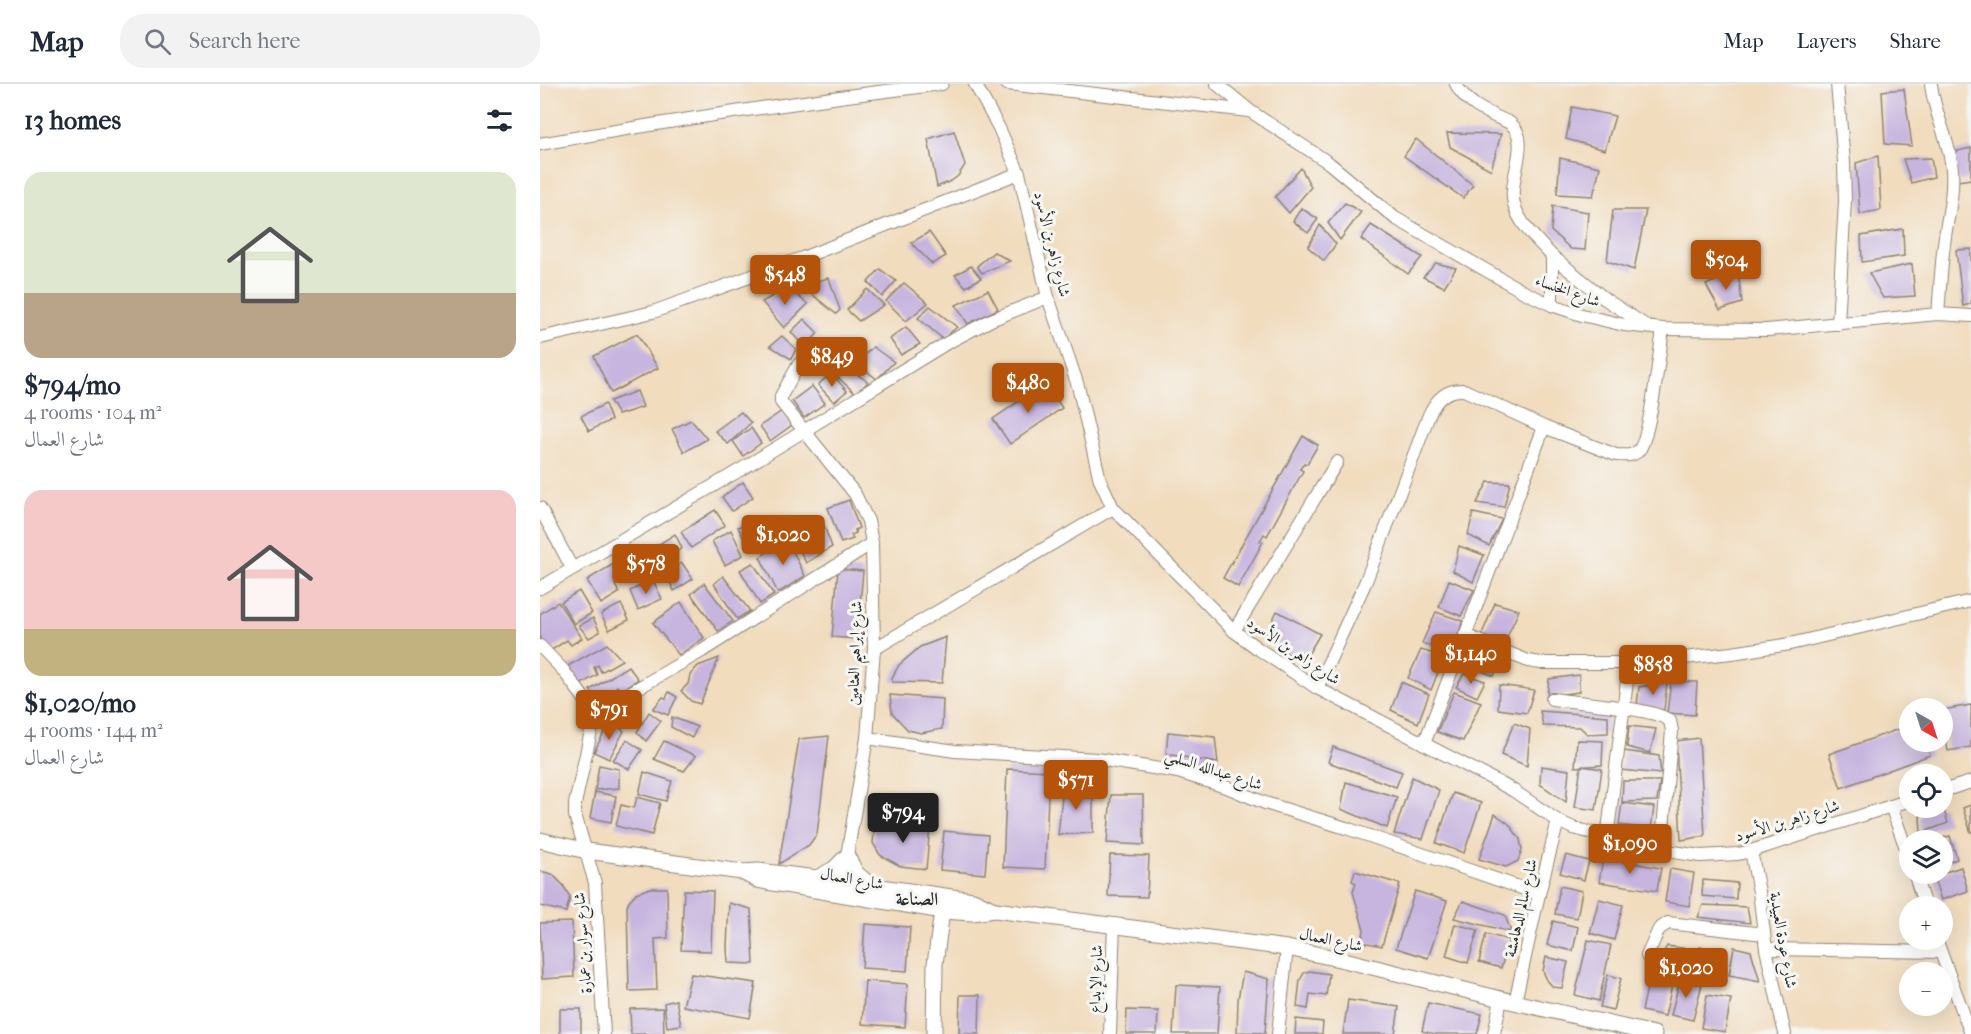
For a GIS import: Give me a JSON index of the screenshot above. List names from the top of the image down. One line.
{"streets":{"street":["شارع زاهر بن الأسود","شارع الخنساء","شارع إبراهيم العثامين","شارع عبدالله السلمي","شارع العمال","شارع سالم الدهامشة","شارع عودة العبيدية","شارع سوار بن عمارة","شارع الإبداع"]},"crossings":[["شارع زاهر بن الأسود","شارع سالم الدهامشة"],["شارع زاهر بن الأسود","شارع عودة العبيدية"],["شارع إبراهيم العثامين","شارع عبدالله السلمي"],["شارع إبراهيم العثامين","شارع العمال"],["شارع عبدالله السلمي","شارع سالم الدهامشة"],["شارع العمال","شارع سالم الدهامشة"],["شارع العمال","شارع سوار بن عمارة"],["شارع العمال","شارع الإبداع"]],"districts":["الصناعة"],"north":"bottom right","page":{"header":"Map","search":"Search here","nav":["Map","Layers","Share"],"heading":"13 homes","list":[{"name":"$794/mo","note":"4 rooms · 104 m² · شارع العمال"},{"name":"$1,020/mo","note":"4 rooms · 144 m² · شارع العمال"}],"price":["$504","$548","$849","$480","$1,020","$578","$1,140","$858","$791","$571","$794","$1,090","$1,020"],"map_buttons":["+","−"]}}
